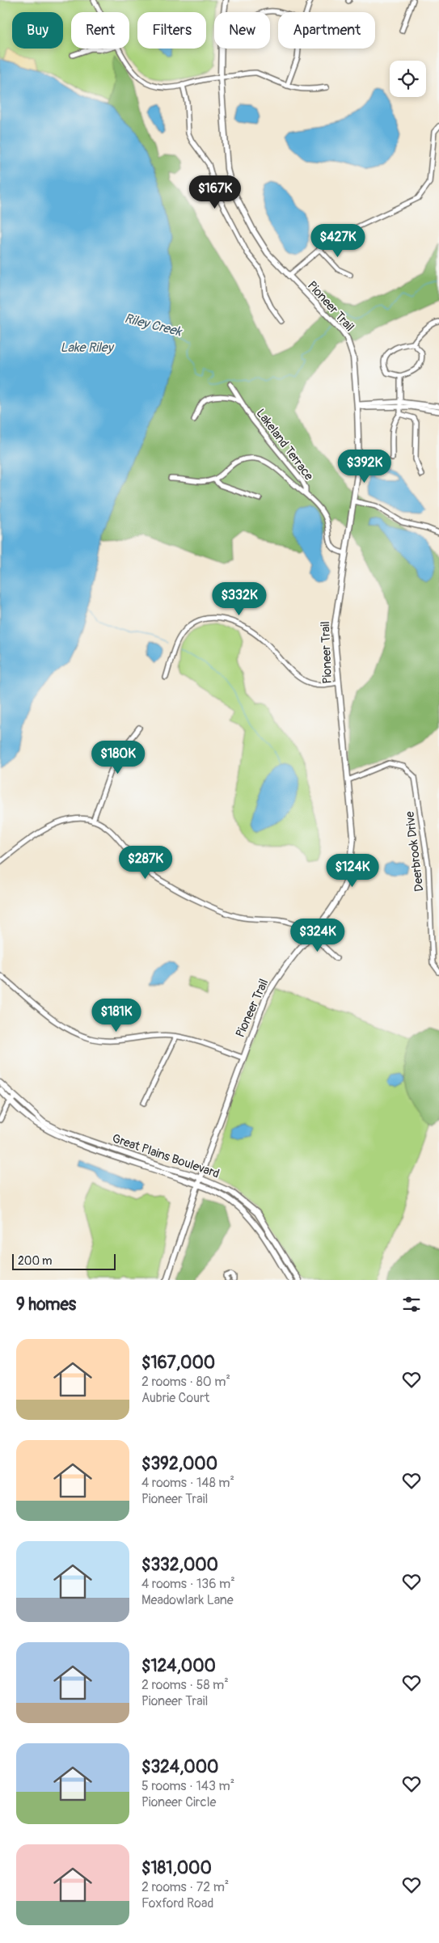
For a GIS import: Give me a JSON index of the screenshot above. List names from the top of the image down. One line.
{"streets":{"main road":["Pioneer Trail","Great Plains Boulevard"],"street":["Lakeland Terrace","Deerbrook Drive"]},"crossings":[["Pioneer Trail","Lakeland Terrace"],["Pioneer Trail","Deerbrook Drive"],["Pioneer Trail","Great Plains Boulevard"]],"water":["Riley Creek","Lake Riley"],"scale_bar":"200 m","page":{"chip":["Buy","Rent","Filters","New","Apartment"],"price":["$167K","$427K","$392K","$332K","$180K","$287K","$124K","$324K","$181K"],"scale":"200 m","heading":"9 homes","list":[{"name":"$167,000","note":"2 rooms · 80 m² · Aubrie Court"},{"name":"$392,000","note":"4 rooms · 148 m² · Pioneer Trail"},{"name":"$332,000","note":"4 rooms · 136 m² · Meadowlark Lane"},{"name":"$124,000","note":"2 rooms · 58 m² · Pioneer Trail"},{"name":"$324,000","note":"5 rooms · 143 m² · Pioneer Circle"},{"name":"$181,000","note":"2 rooms · 72 m² · Foxford Road"}]}}
